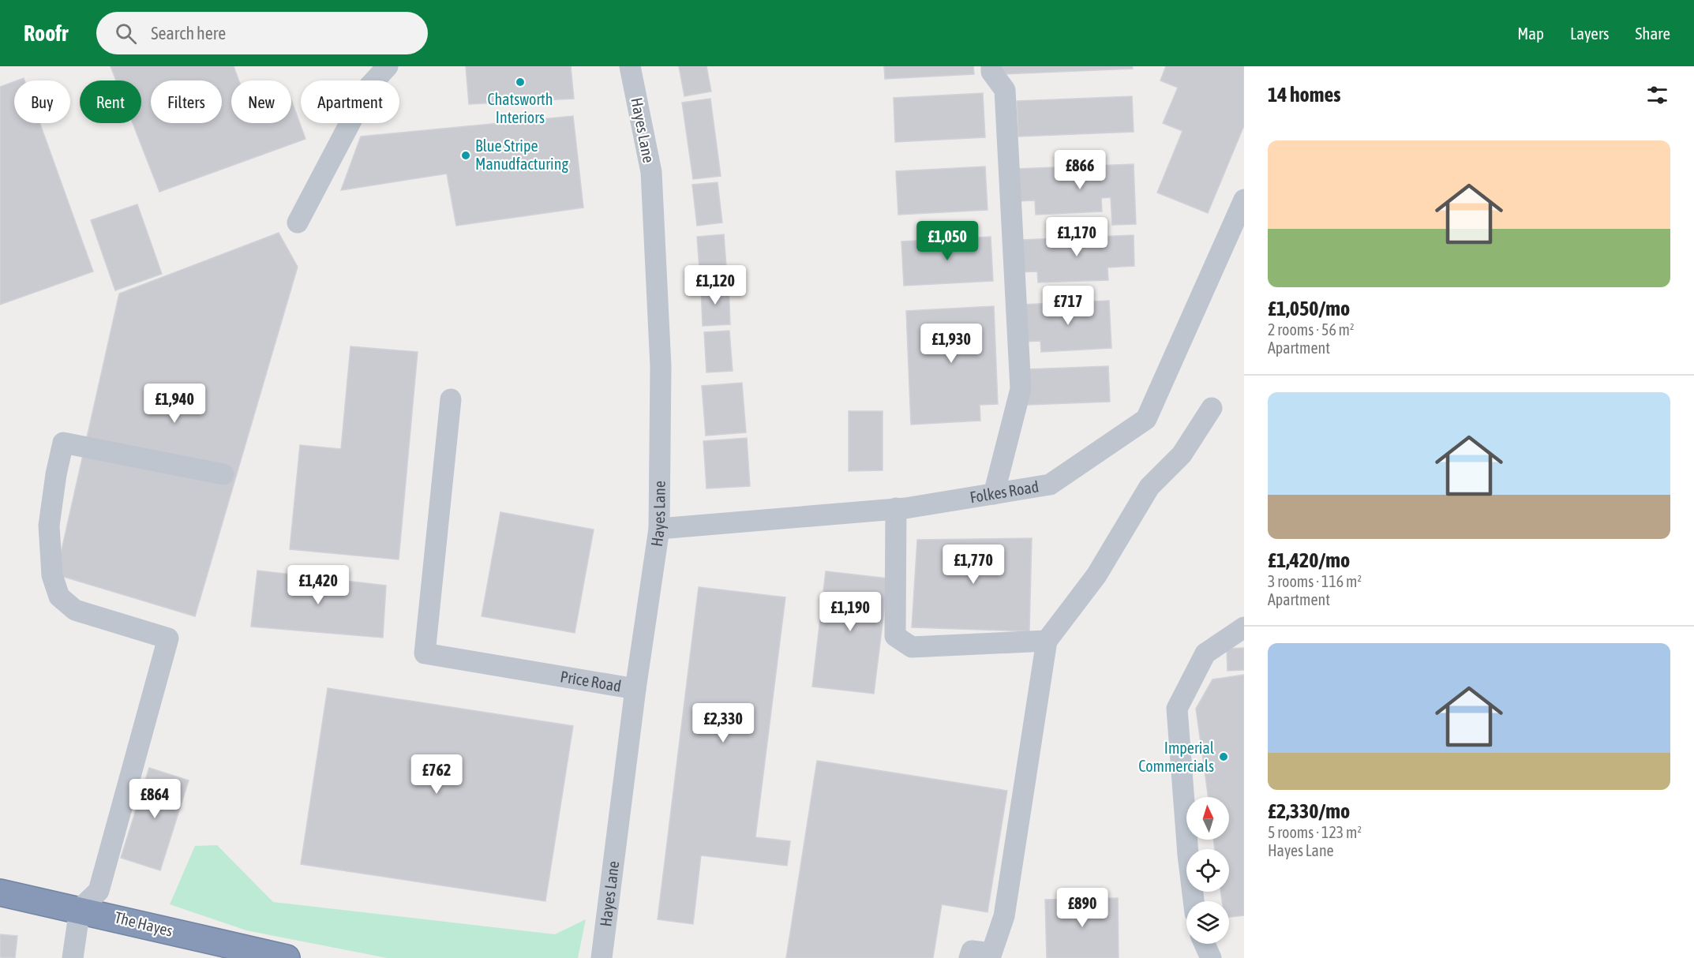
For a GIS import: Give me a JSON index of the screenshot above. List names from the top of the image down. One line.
{"streets":{"highway":["The Hayes"],"street":["Hayes Lane","Folkes Road","Price Road"]},"crossings":[["Hayes Lane","Folkes Road"],["Hayes Lane","Price Road"]],"places":["Chatsworth Interiors","Blue Stripe Manudfacturing","Imperial Commercials"],"north":"top","page":{"header":"Roofr","search":"Search here","nav":["Map","Layers","Share"],"heading":"14 homes","chip":["Buy","Rent","Filters","New","Apartment"],"list":[{"name":"£1,050/mo","note":"2 rooms · 56 m² · Apartment"},{"name":"£1,420/mo","note":"3 rooms · 116 m² · Apartment"},{"name":"£2,330/mo","note":"5 rooms · 123 m² · Hayes Lane"}],"price":["£866","£1,170","£1,050","£1,120","£717","£1,930","£1,940","£1,770","£1,420","£1,190","£2,330","£762","£864","£890"]}}
